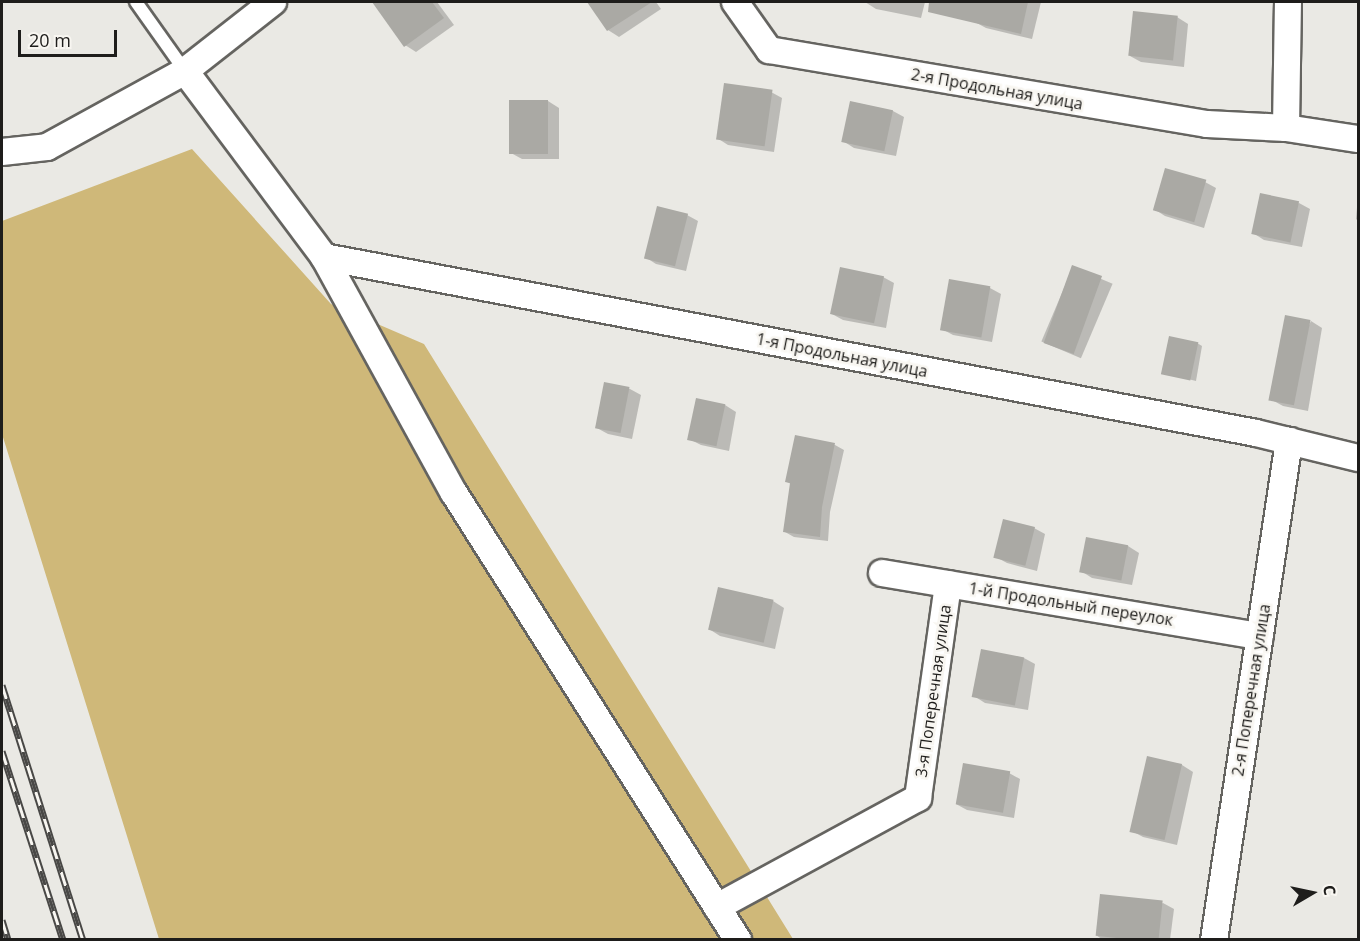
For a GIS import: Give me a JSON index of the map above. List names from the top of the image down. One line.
{"streets":{"street":["2-я Продольная улица","1-я Продольная улица","1-й Продольный переулок","2-я Поперечная улица","3-я Поперечная улица"]},"crossings":[["1-я Продольная улица","2-я Поперечная улица"],["1-й Продольный переулок","2-я Поперечная улица"],["1-й Продольный переулок","3-я Поперечная улица"]],"scale_bar":"20 m","north":"right"}
